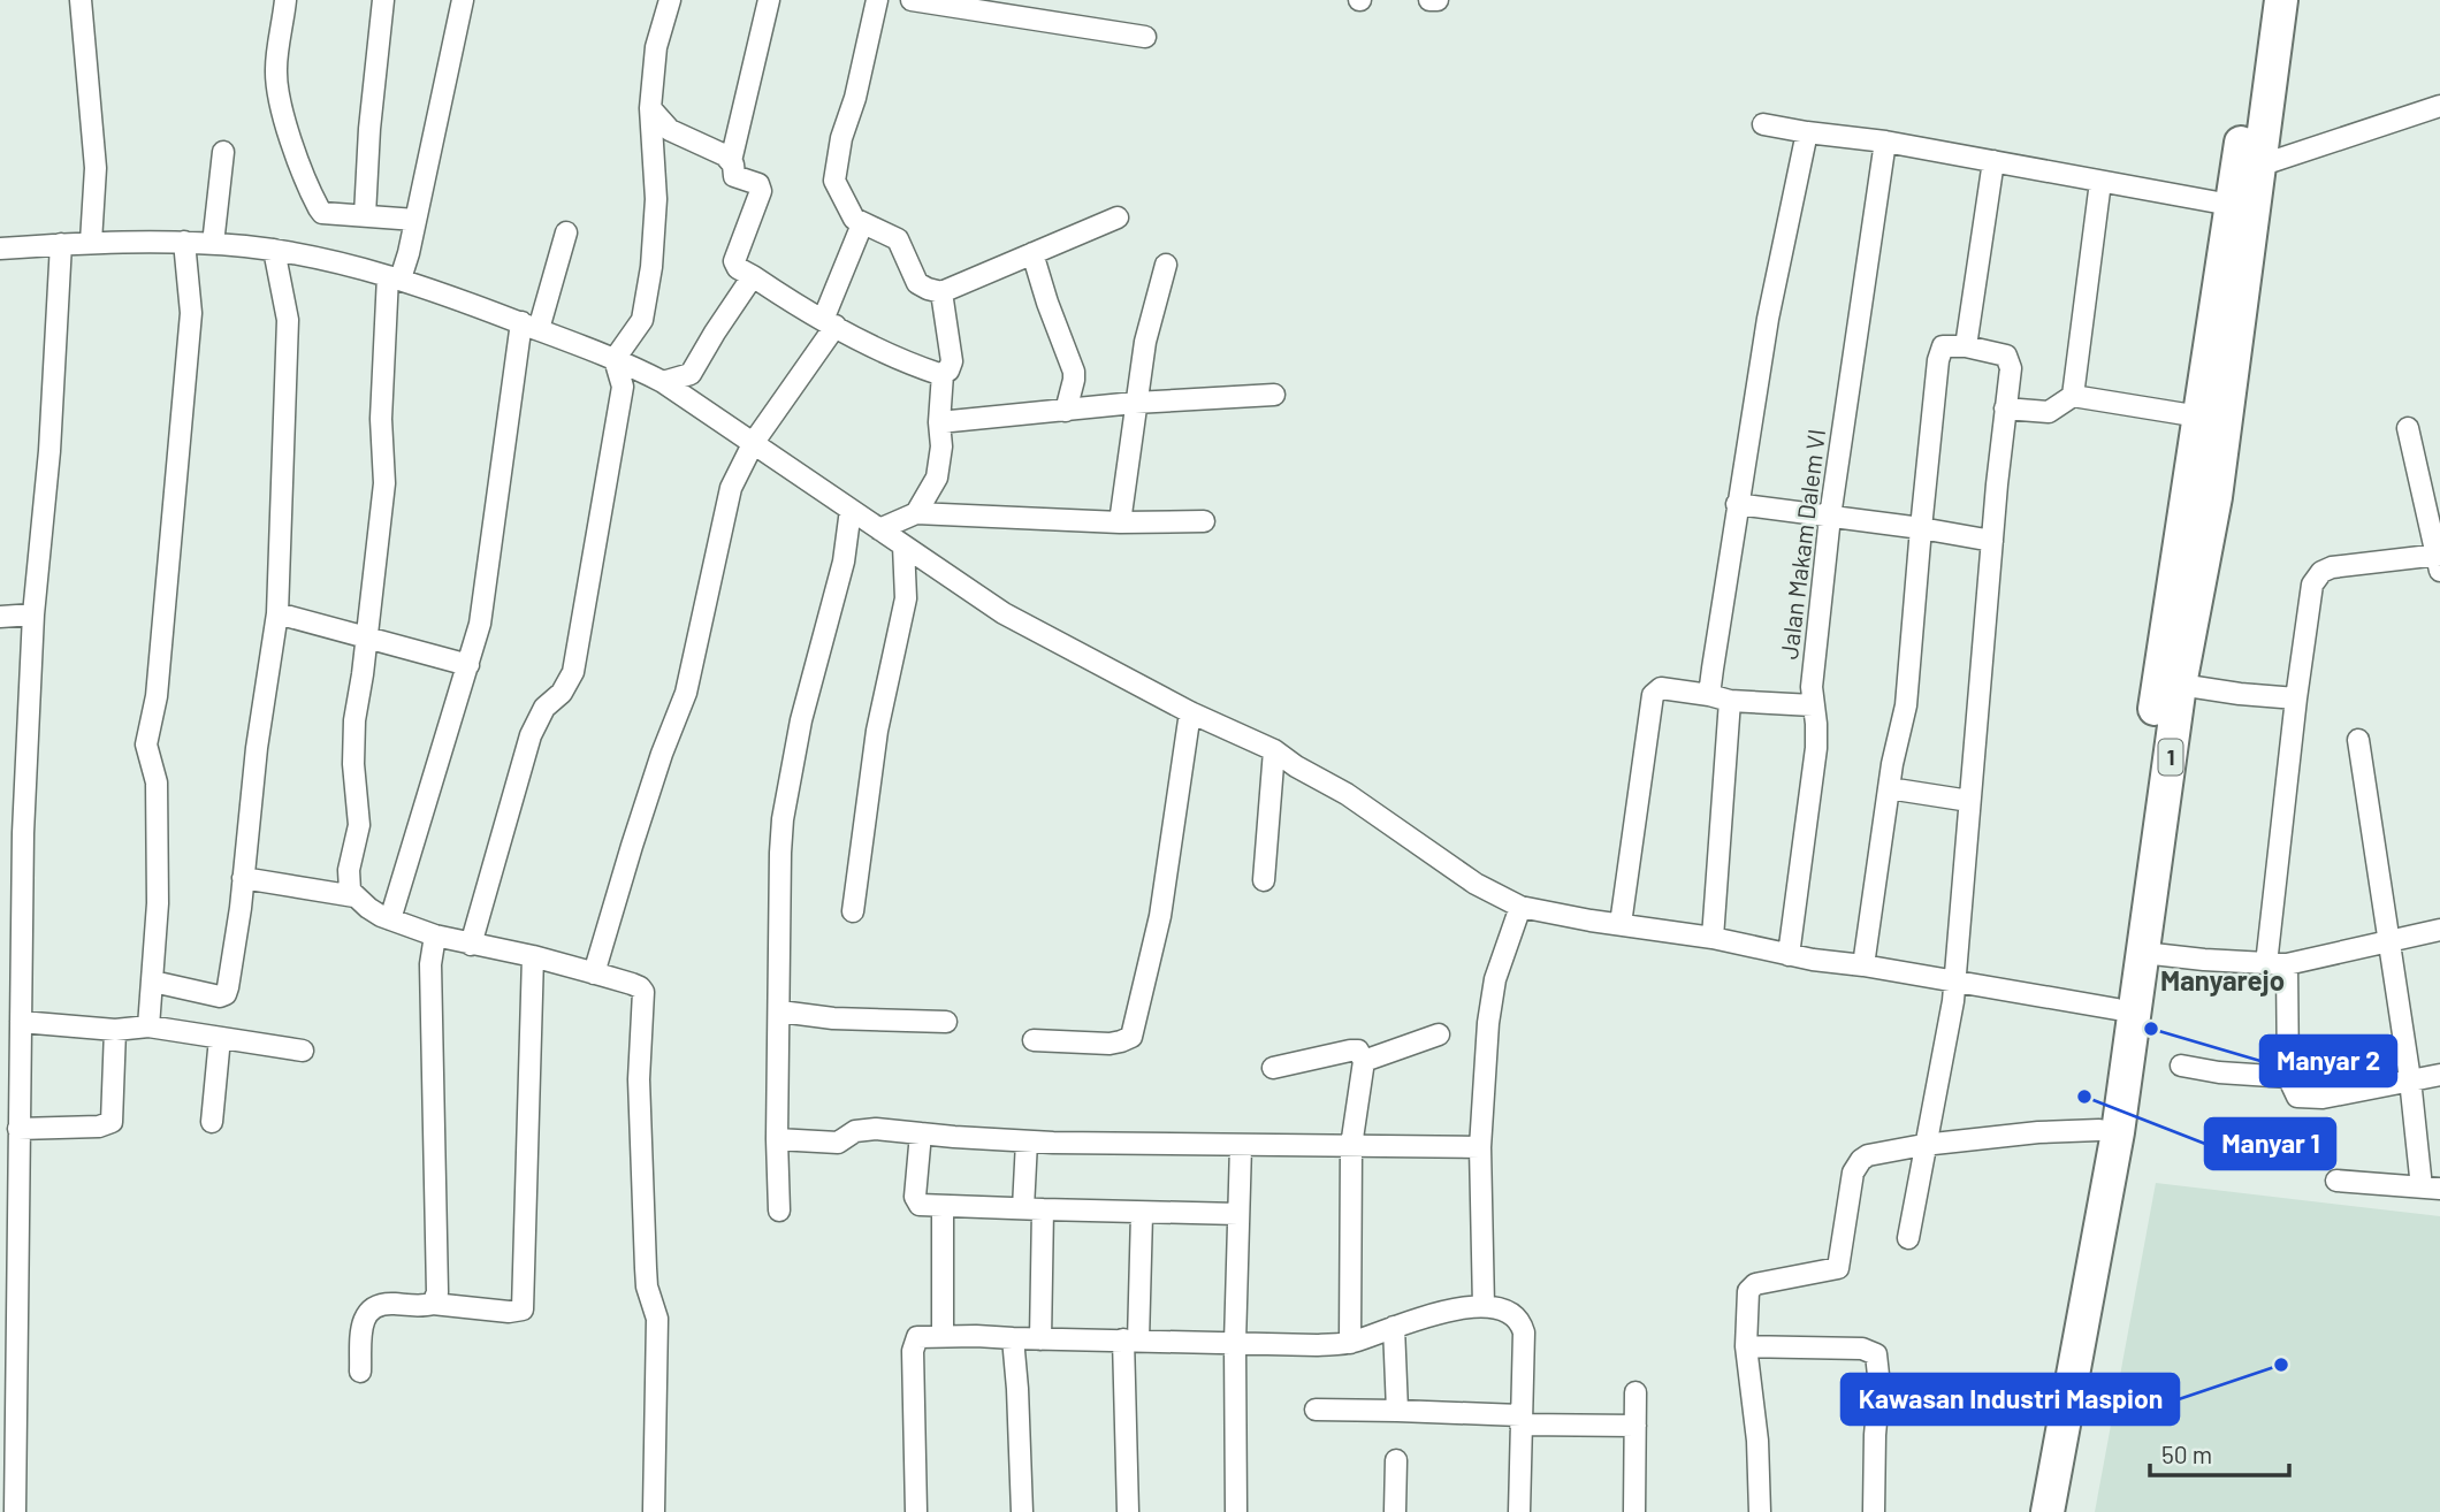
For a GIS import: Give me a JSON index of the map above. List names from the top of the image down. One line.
{"streets":{"highway":["1"],"street":["Jalan Makam Dalem VI"]},"districts":["Manyarejo"],"places":["Manyar 2","Manyar 1","Kawasan Industri Maspion"],"scale_bar":"50 m"}
